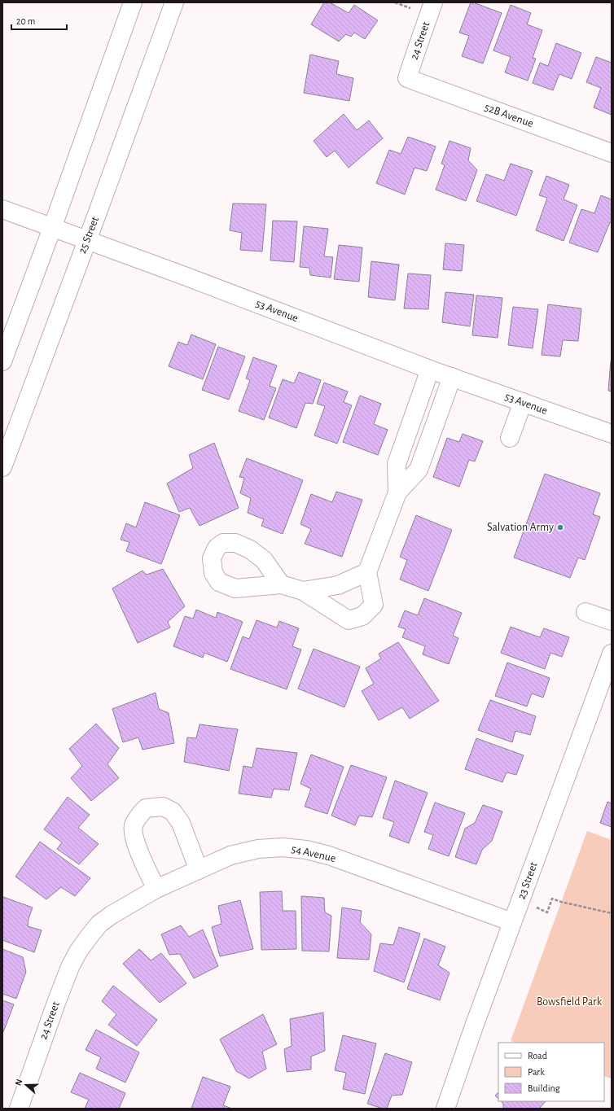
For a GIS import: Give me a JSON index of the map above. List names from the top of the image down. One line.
{"streets":{"street":["24 Street","52B Avenue","25 Street","53 Avenue","54 Avenue","23 Street"]},"crossings":[["24 Street","52B Avenue"],["24 Street","54 Avenue"],["25 Street","53 Avenue"],["54 Avenue","23 Street"]],"parks":["Bowsfield Park"],"places":["Salvation Army"],"legend":["Road","Park","Building"],"scale_bar":"20 m","north":"left"}
